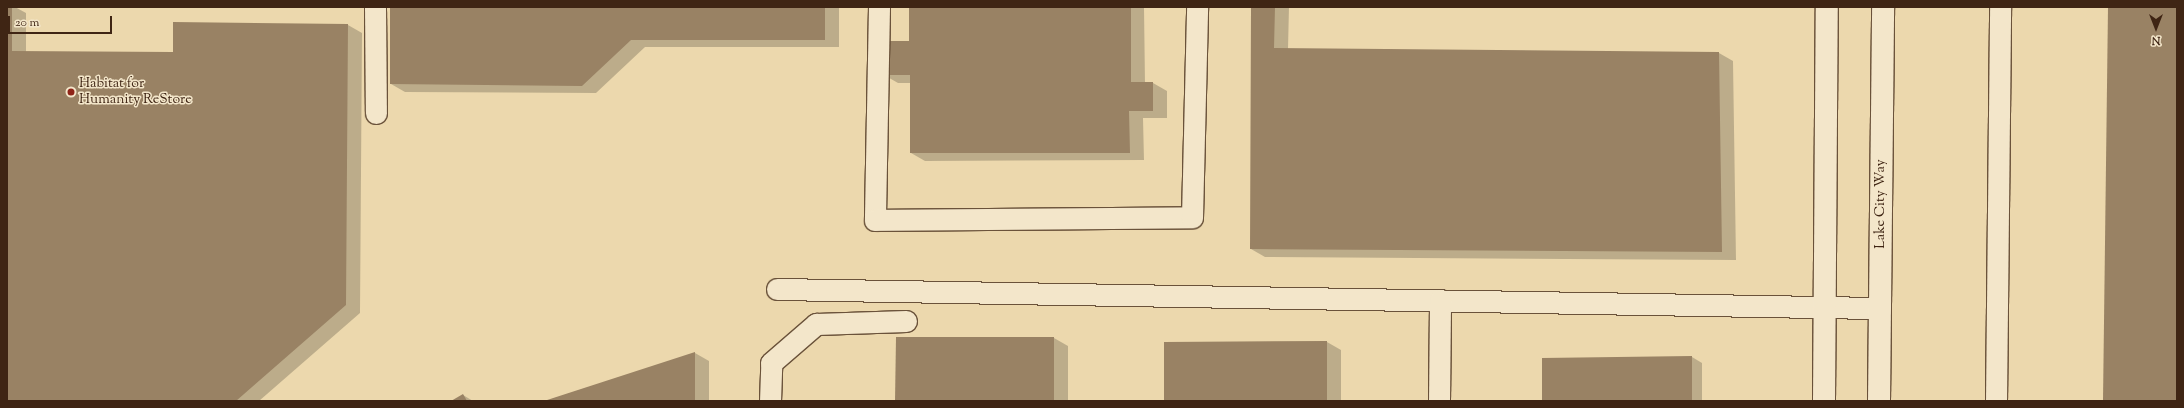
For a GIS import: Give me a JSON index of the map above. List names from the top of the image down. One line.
{"streets":{"street":["Lake City Way"]},"places":["Habitat for Humanity ReStore"],"scale_bar":"20 m","north":"bottom"}
